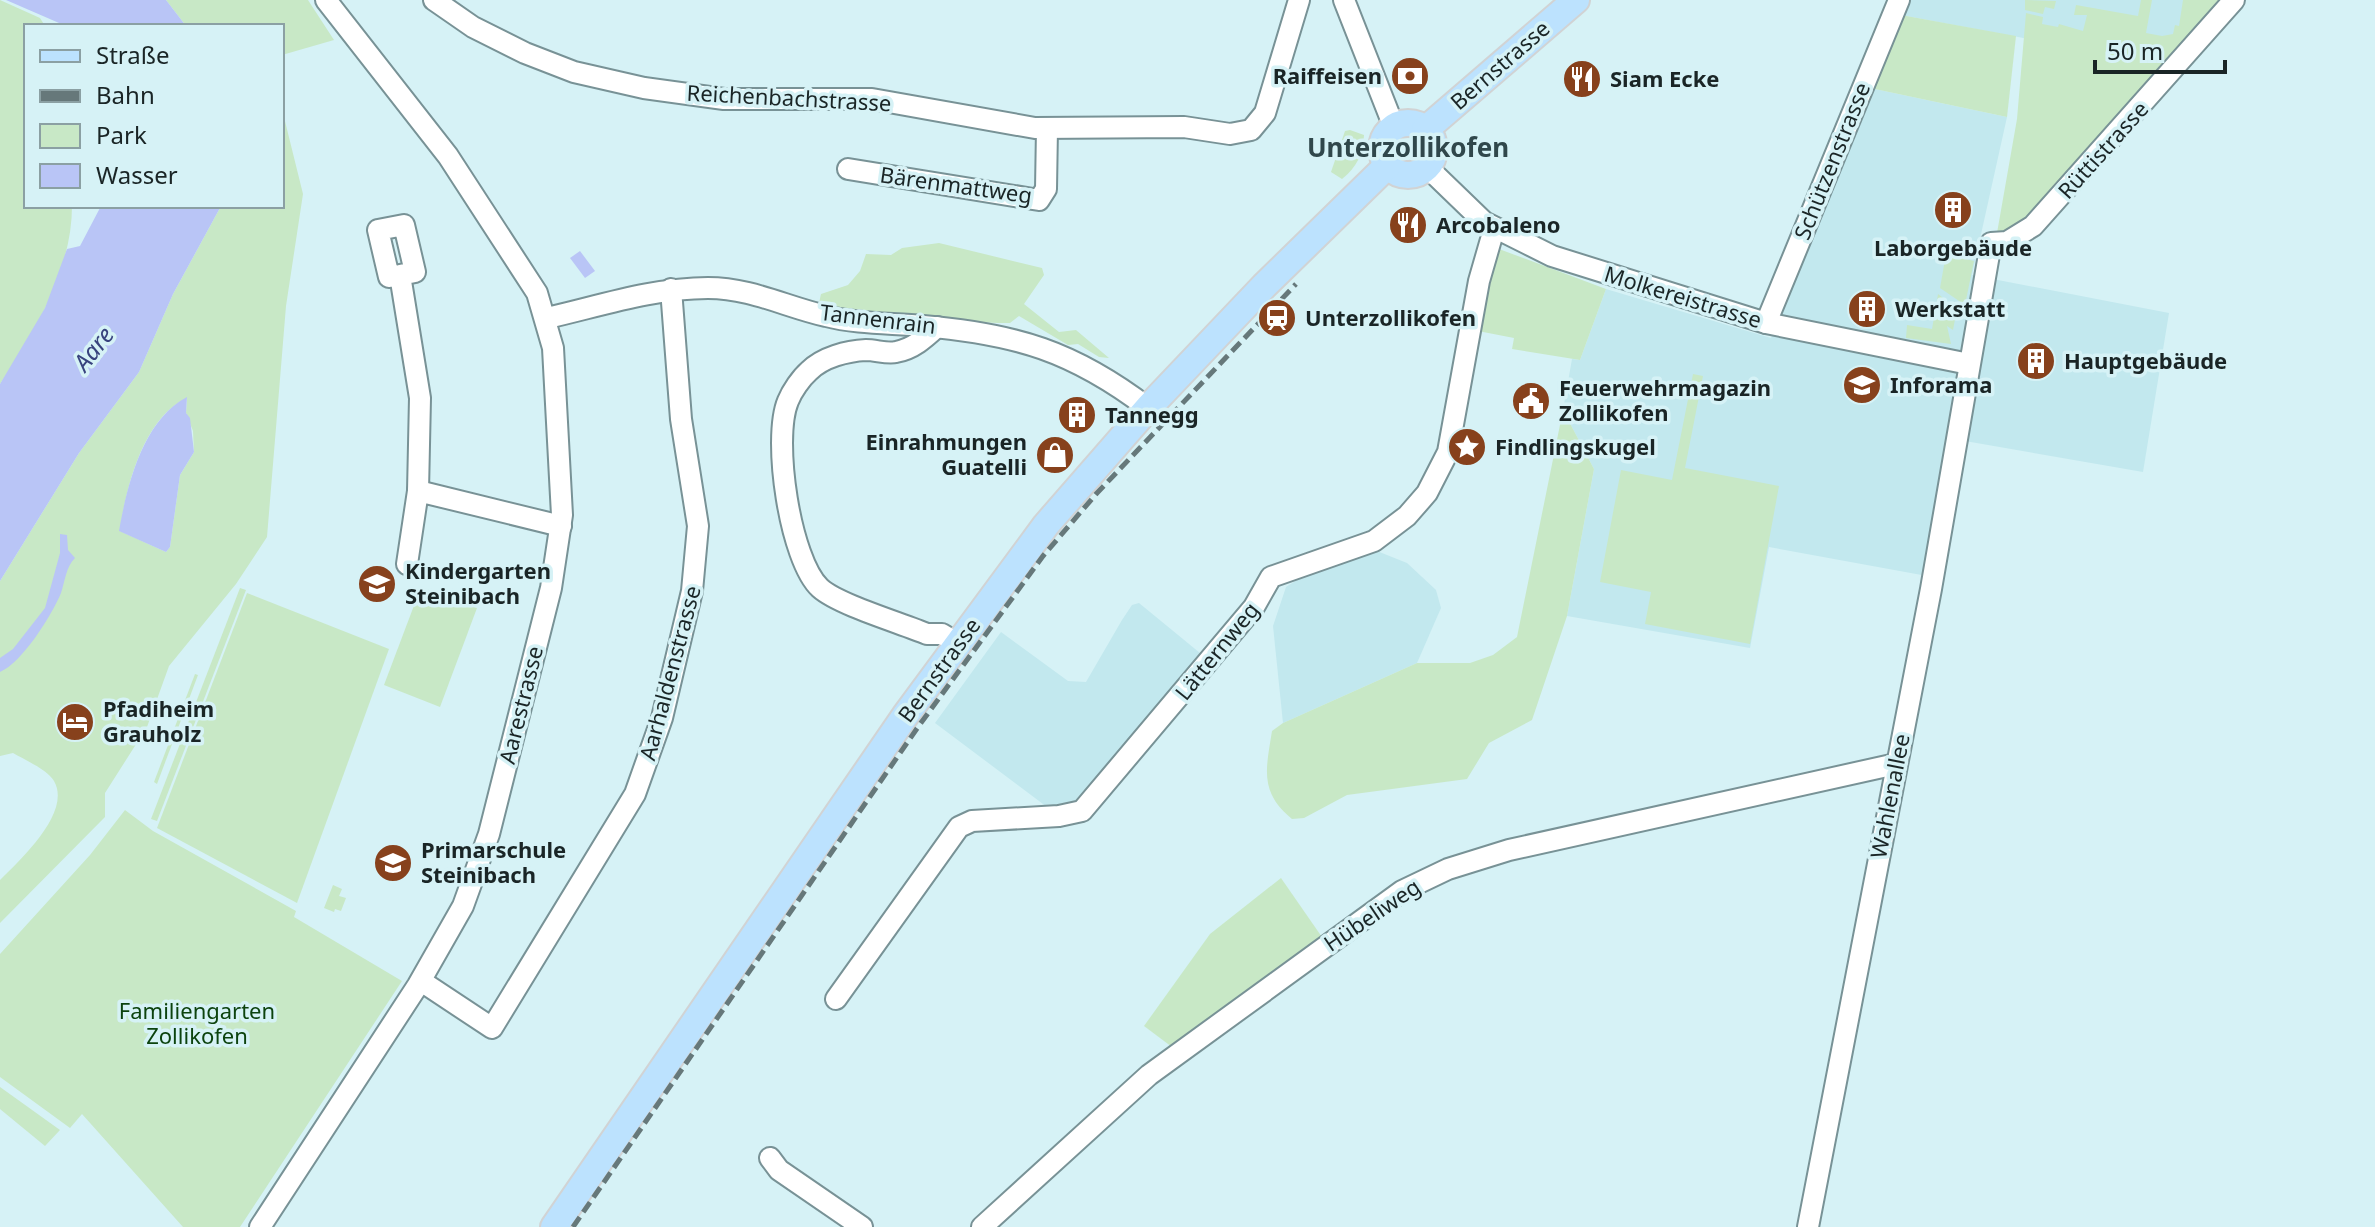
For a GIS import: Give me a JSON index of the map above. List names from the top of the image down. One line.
{"streets":{"main road":["Bernstrasse"],"street":["Reichenbachstrasse","Rüttistrasse","Schützenstrasse","Bärenmattweg","Molkereistrasse","Tannenrain","Lätternweg","Aarhaldenstrasse","Aarestrasse","Wahlenallee","Hübeliweg"]},"crossings":[["Bernstrasse","Molkereistrasse"],["Bernstrasse","Tannenrain"],["Reichenbachstrasse","Bärenmattweg"],["Rüttistrasse","Wahlenallee"],["Schützenstrasse","Molkereistrasse"],["Molkereistrasse","Lätternweg"],["Molkereistrasse","Wahlenallee"],["Tannenrain","Aarhaldenstrasse"],["Tannenrain","Aarestrasse"],["Aarhaldenstrasse","Aarestrasse"],["Wahlenallee","Hübeliweg"]],"districts":["Unterzollikofen"],"water":["Aare"],"parks":["Familiengarten Zollikofen"],"places":{"bank":["Raiffeisen"],"restaurant":["Siam Ecke","Arcobaleno"],"building":["Laborgebäude","Werkstatt","Hauptgebäude","Tannegg"],"station":["Unterzollikofen"],"school or university":["Inforama","Kindergarten Steinibach","Primarschule Steinibach"],"public building":["Feuerwehrmagazin Zollikofen"],"place":["Findlingskugel"],"shop":["Einrahmungen Guatelli"],"hotel":["Pfadiheim Grauholz"]},"legend":["Straße","Bahn","Park","Wasser"],"scale_bar":"50 m"}
